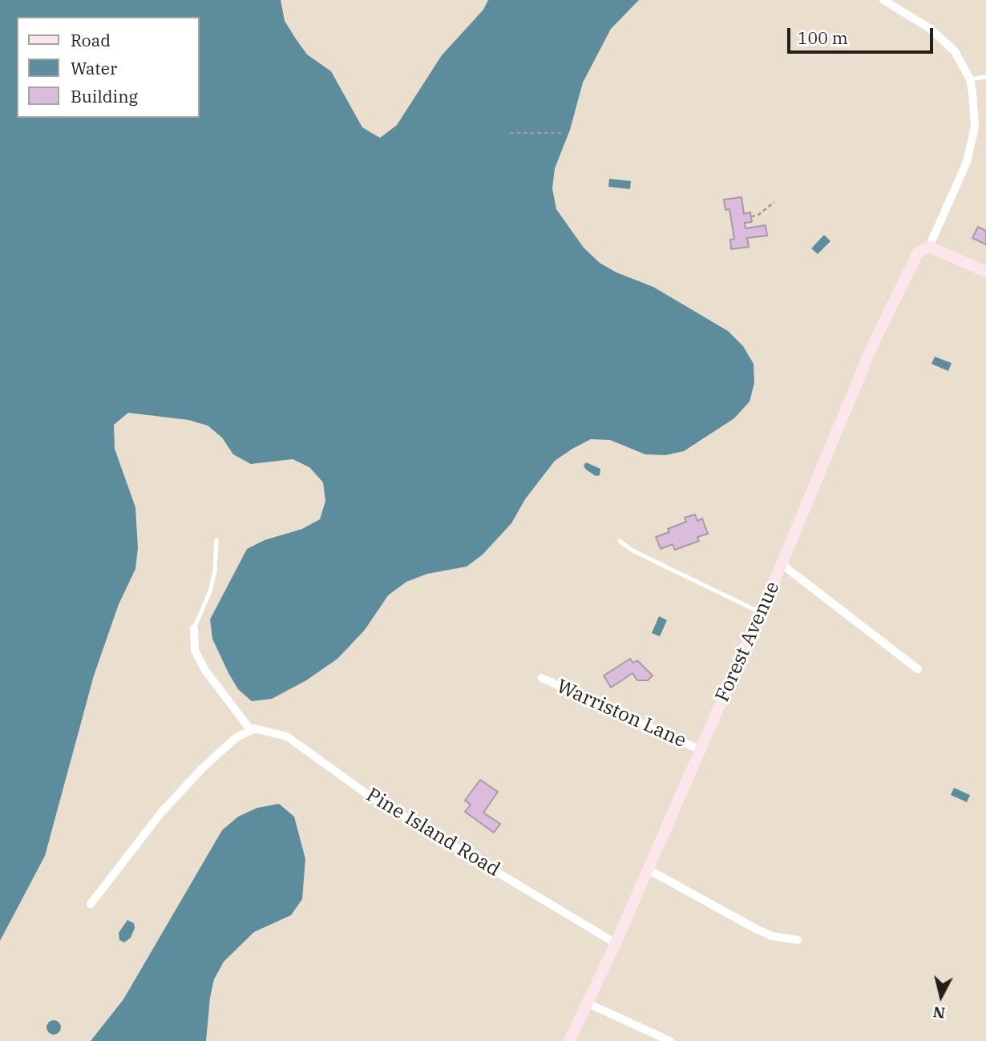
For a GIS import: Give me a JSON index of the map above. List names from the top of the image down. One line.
{"streets":{"street":["Forest Avenue","Warriston Lane","Pine Island Road"]},"crossings":[["Forest Avenue","Warriston Lane"],["Forest Avenue","Pine Island Road"]],"legend":["Road","Water","Building"],"scale_bar":"100 m","north":"bottom"}
